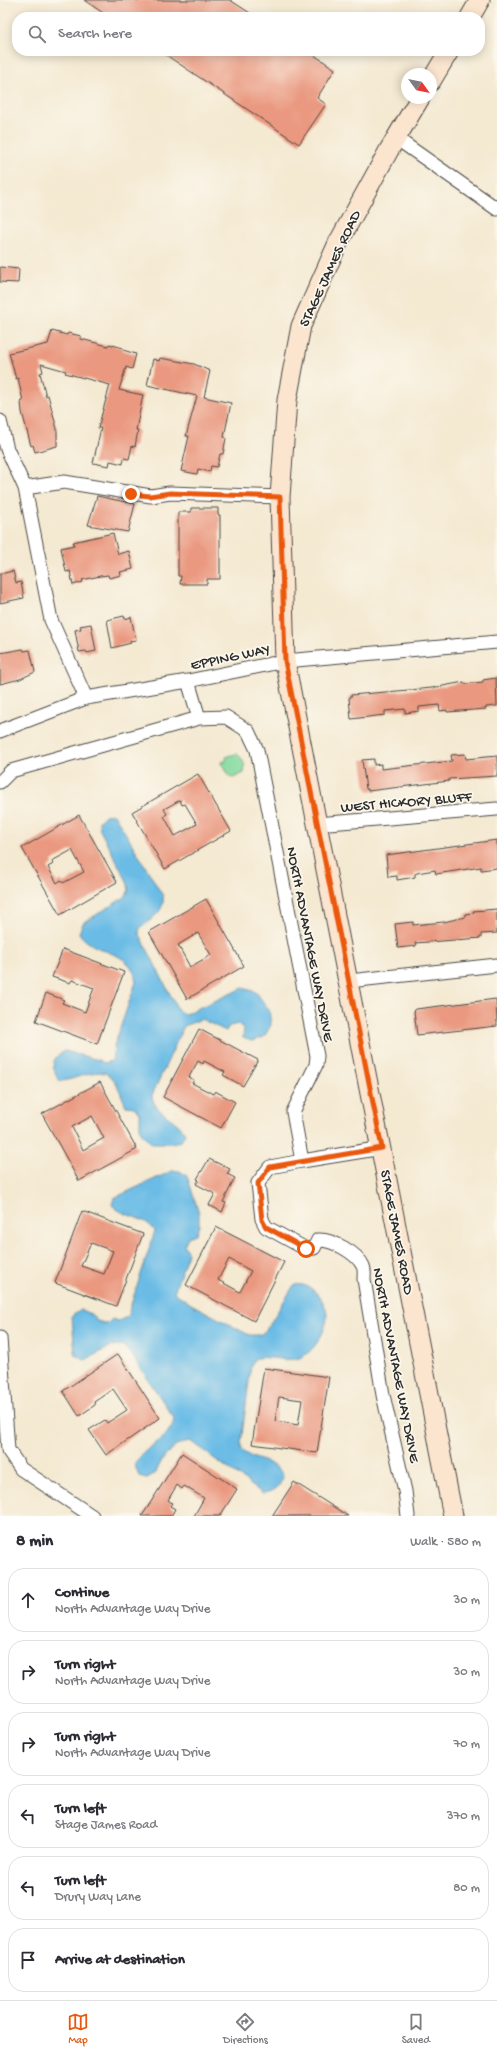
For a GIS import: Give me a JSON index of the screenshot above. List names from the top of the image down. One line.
{"streets":{"main road":["STAGE JAMES ROAD"],"street":["EPPING WAY","WEST HICKORY BLUFF","NORTH ADVANTAGE WAY DRIVE"]},"crossings":[["STAGE JAMES ROAD","EPPING WAY"],["STAGE JAMES ROAD","WEST HICKORY BLUFF"],["STAGE JAMES ROAD","NORTH ADVANTAGE WAY DRIVE"]],"north":"bottom right","page":{"search":"Search here","heading":["8 min","Walk · 580 m"],"list":[["Continue","North Advantage Way Drive","30 m"],["Turn right","North Advantage Way Drive","30 m"],["Turn right","North Advantage Way Drive","70 m"],["Turn left","Stage James Road","370 m"],["Turn left","Drury Way Lane","80 m"],"Arrive at destination"],"nav":["Map","Directions","Saved"]}}
